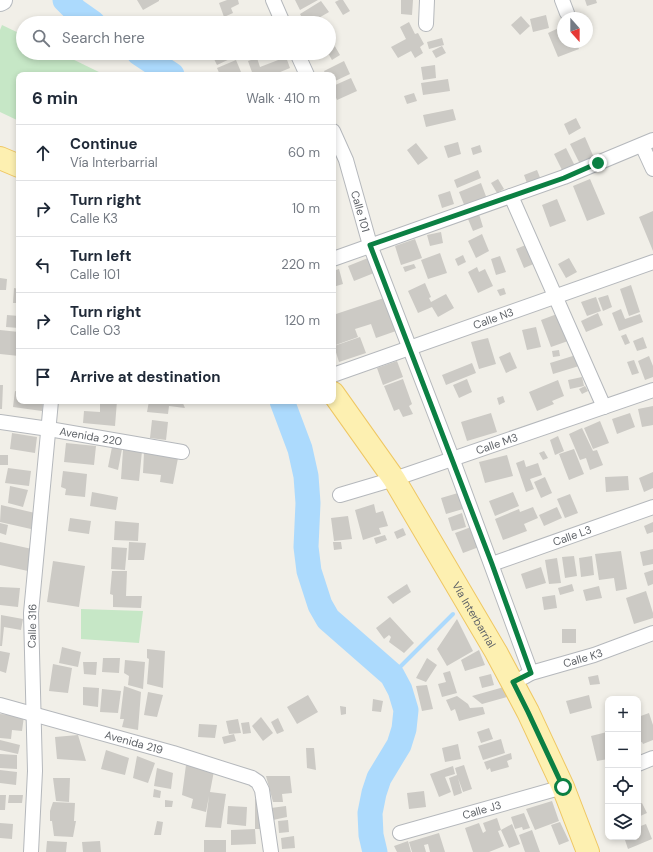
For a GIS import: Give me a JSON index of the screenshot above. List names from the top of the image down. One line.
{"streets":{"main road":["Vía Interbarrial"],"street":["Calle 101","Calle N3","Avenida 220","Calle M3","Calle L3","Calle 316","Calle K3","Avenida 219","Calle J3"]},"crossings":[["Calle 101","Calle N3"],["Calle 101","Calle M3"],["Calle 101","Calle L3"],["Calle 101","Vía Interbarrial"],["Calle 101","Calle K3"],["Avenida 220","Calle 316"],["Calle M3","Vía Interbarrial"],["Vía Interbarrial","Calle K3"],["Vía Interbarrial","Calle J3"],["Calle 316","Avenida 219"]],"north":"bottom","page":{"search":"Search here","heading":["6 min","Walk · 410 m"],"list":[["Continue","Vía Interbarrial","60 m"],["Turn right","Calle K3","10 m"],["Turn left","Calle 101","220 m"],["Turn right","Calle O3","120 m"],"Arrive at destination"],"map_buttons":["+","−"]}}
